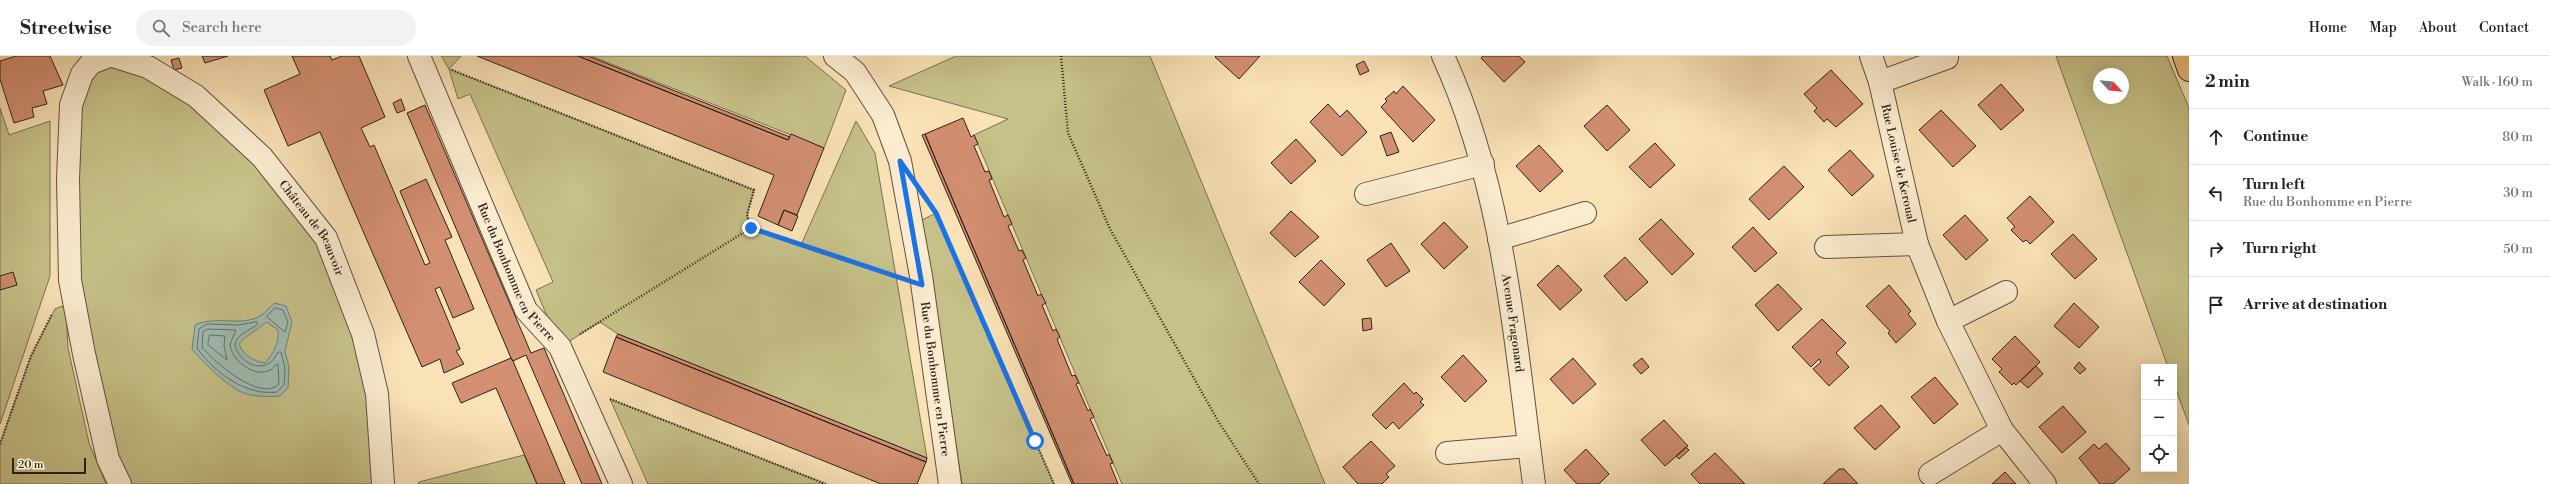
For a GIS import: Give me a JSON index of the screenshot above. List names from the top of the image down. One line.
{"streets":{"street":["Rue Louise de Keroual","Château de Beauvoir","Rue du Bonhomme en Pierre","Avenue Fragonard"]},"scale_bar":"20 m","north":"bottom right","page":{"header":"Streetwise","search":"Search here","nav":["Home","Map","About","Contact"],"heading":["2 min","Walk · 160 m"],"list":[["Continue","80 m"],["Turn left","Rue du Bonhomme en Pierre","30 m"],["Turn right","50 m"],"Arrive at destination"],"map_buttons":["+","−"],"scale":"20 m"}}
